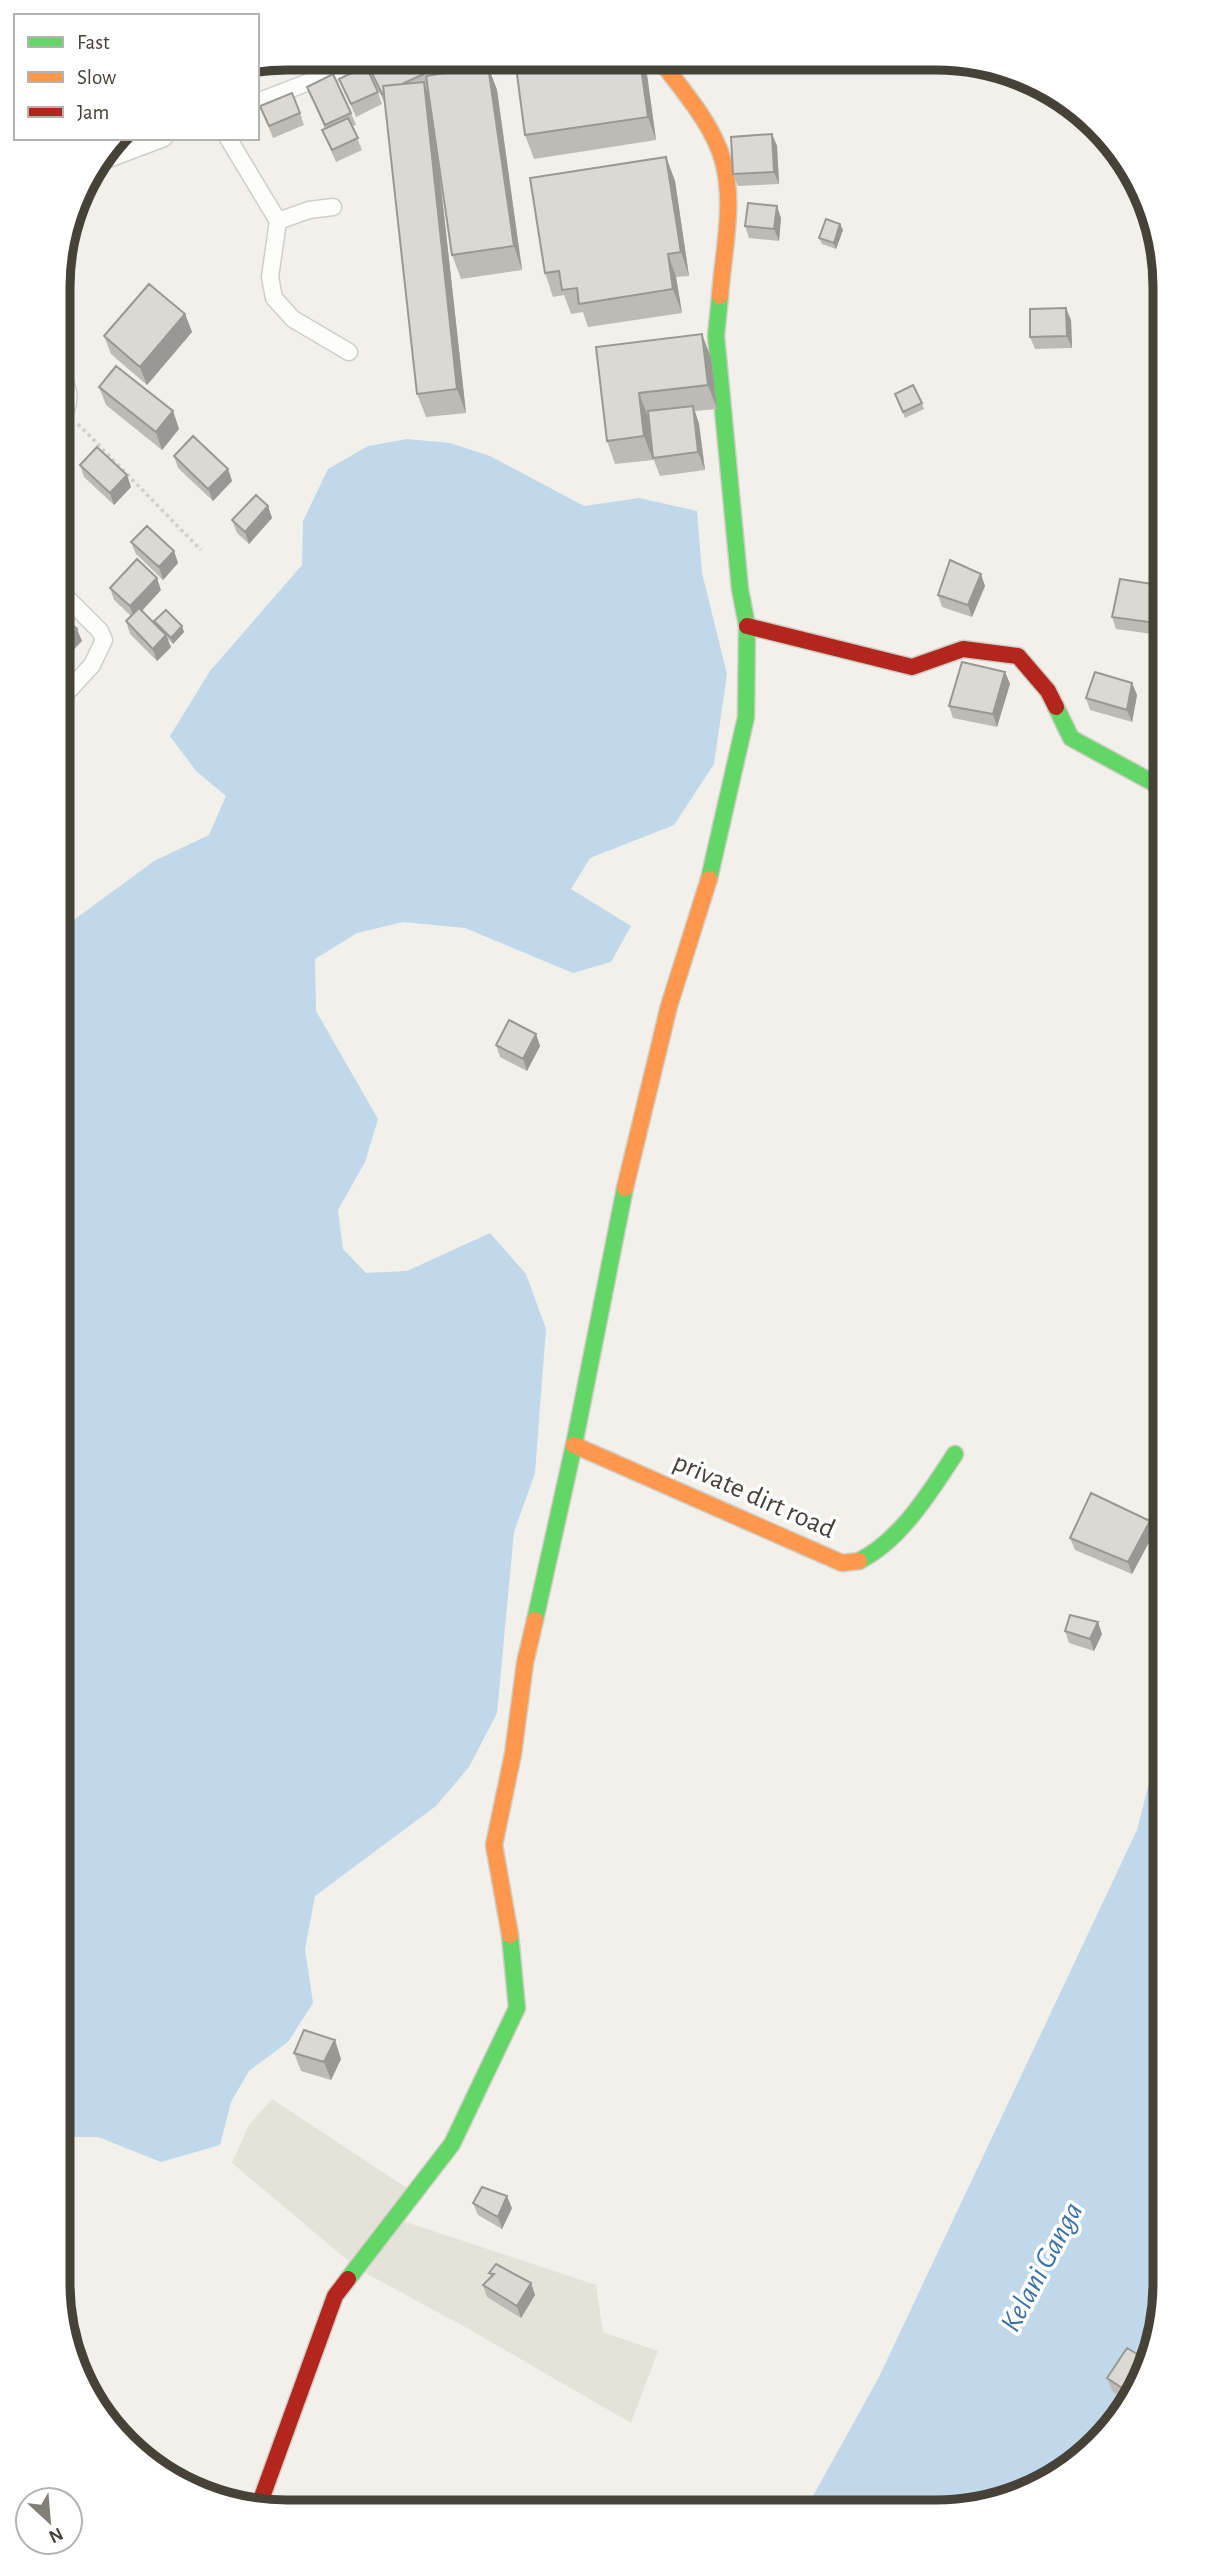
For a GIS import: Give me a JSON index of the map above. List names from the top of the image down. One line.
{"streets":{"street":["private dirt road"]},"water":["Kelani Ganga"],"legend":["Fast","Slow","Jam"],"north":"bottom right"}
